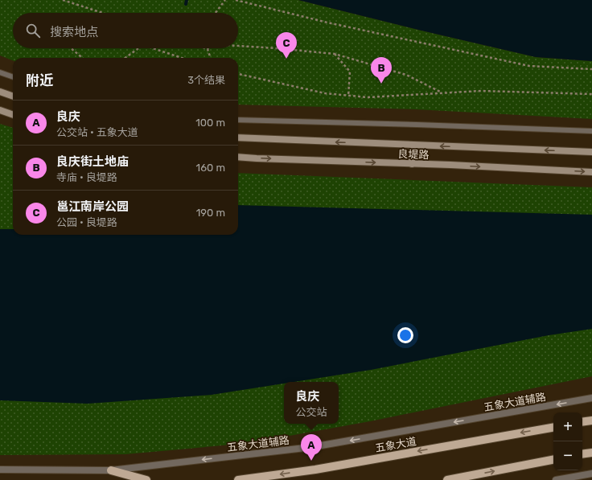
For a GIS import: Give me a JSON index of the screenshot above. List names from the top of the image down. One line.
{"streets":{"main road":["良堤路","五象大道"],"street":["五象大道辅路"]},"one_way":["五象大道辅路"],"page":{"search":"搜索地点","pins":["C","B","A"],"heading":["附近","3个结果"],"list":[{"mark":"A","name":"良庆","note":"公交站 · 五象大道","value":"100 m"},{"mark":"B","name":"良庆街土地庙","note":"寺庙 · 良堤路","value":"160 m"},{"mark":"C","name":"邕江南岸公园","note":"公园 · 良堤路","value":"190 m"}],"popup":["良庆","公交站"],"map_buttons":["+","−"]}}
